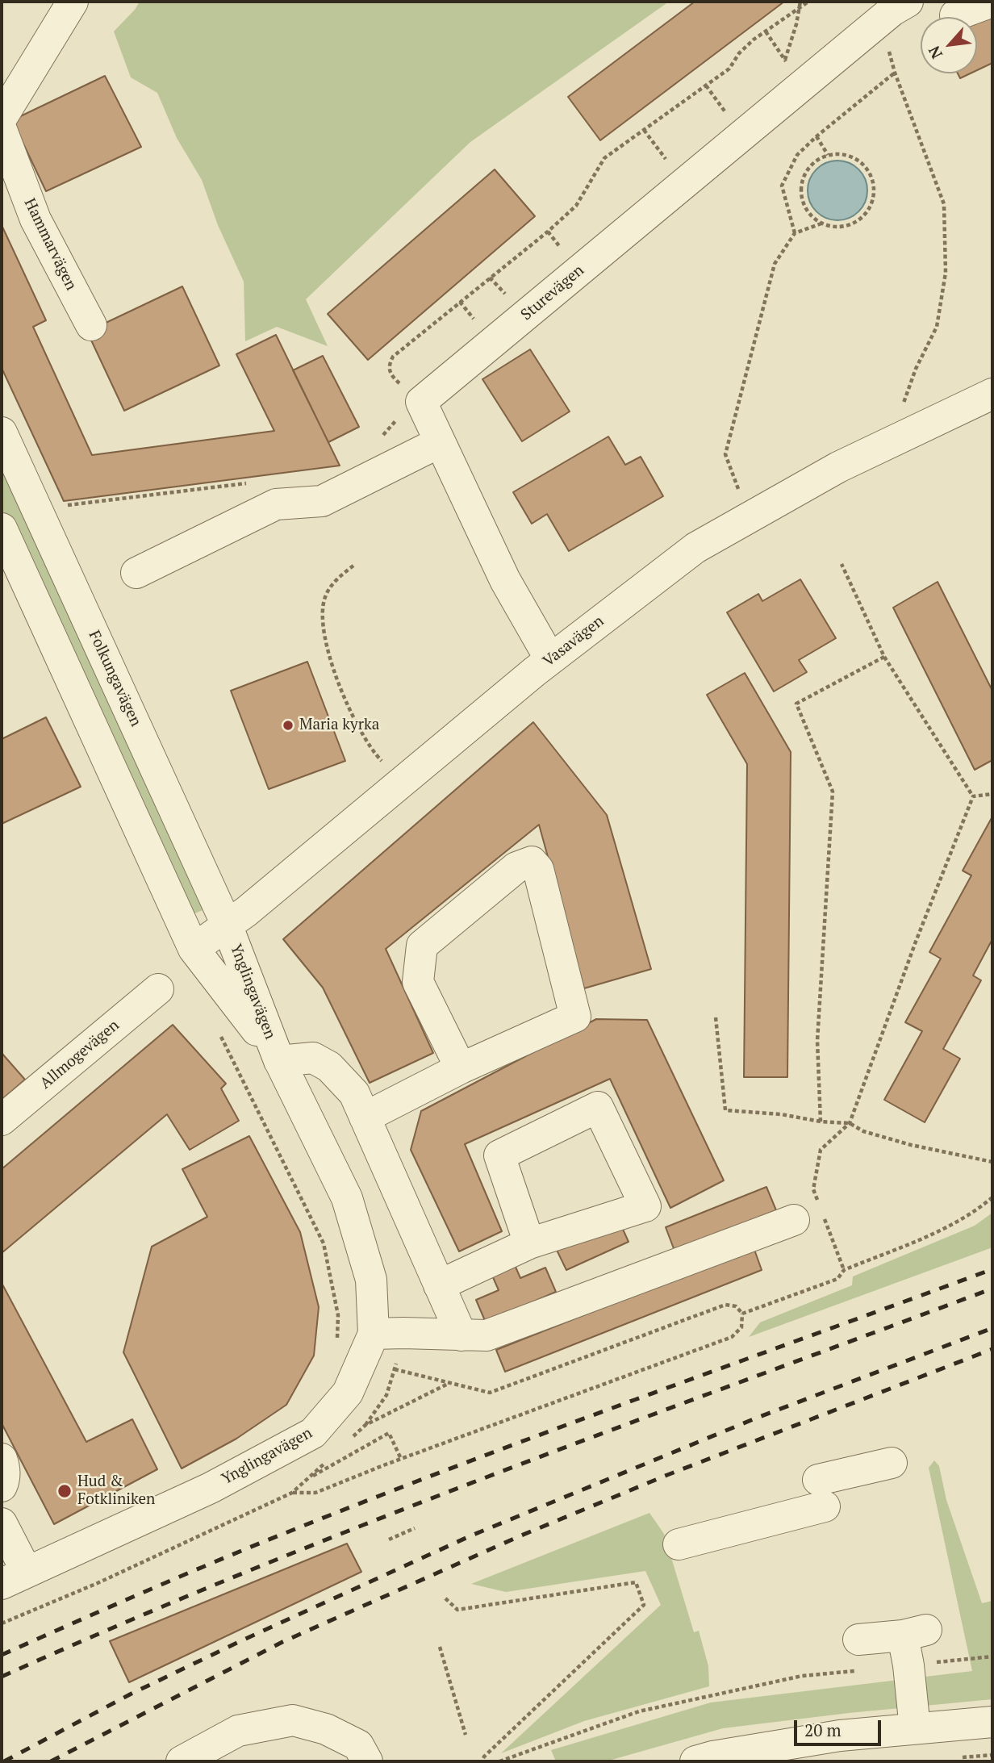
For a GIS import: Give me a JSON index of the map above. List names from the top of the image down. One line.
{"streets":{"street":["Hammarvägen","Sturevägen","Vasavägen","Folkungavägen","Ynglingavägen","Allmogevägen"]},"crossings":[["Vasavägen","Folkungavägen"],["Vasavägen","Ynglingavägen"],["Folkungavägen","Ynglingavägen"]],"places":["Maria kyrka","Hud & Fotkliniken"],"scale_bar":"20 m","north":"bottom left"}
